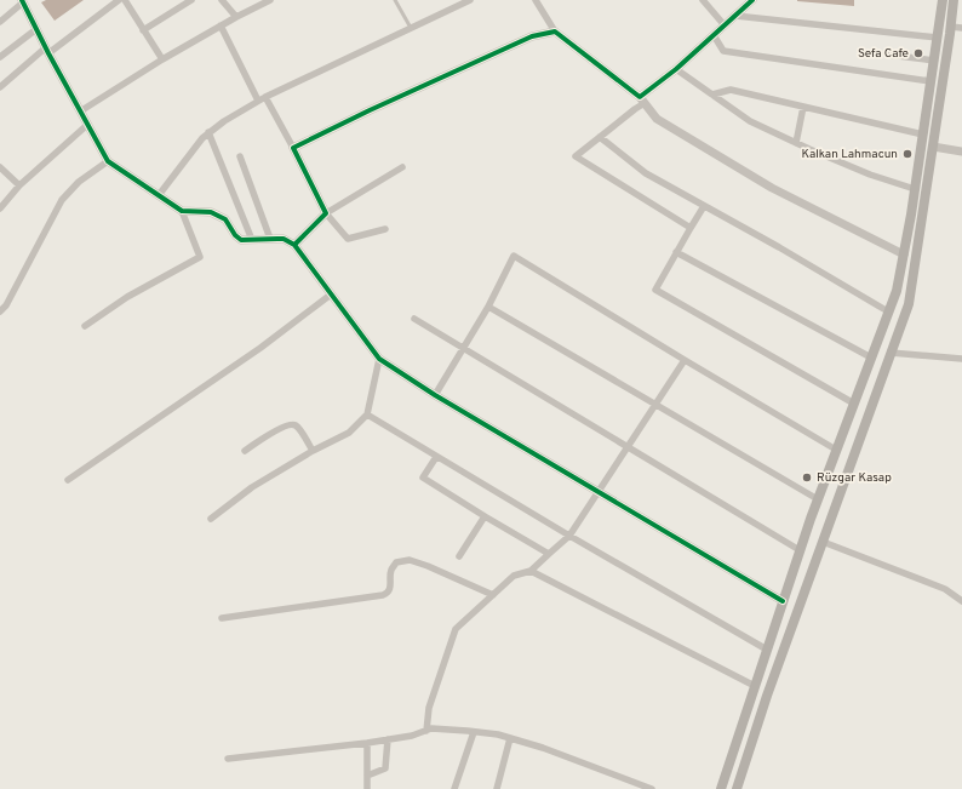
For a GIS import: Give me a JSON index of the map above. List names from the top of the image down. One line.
{"places":["Sefa Cafe","Kalkan Lahmacun","Rüzgar Kasap"]}
